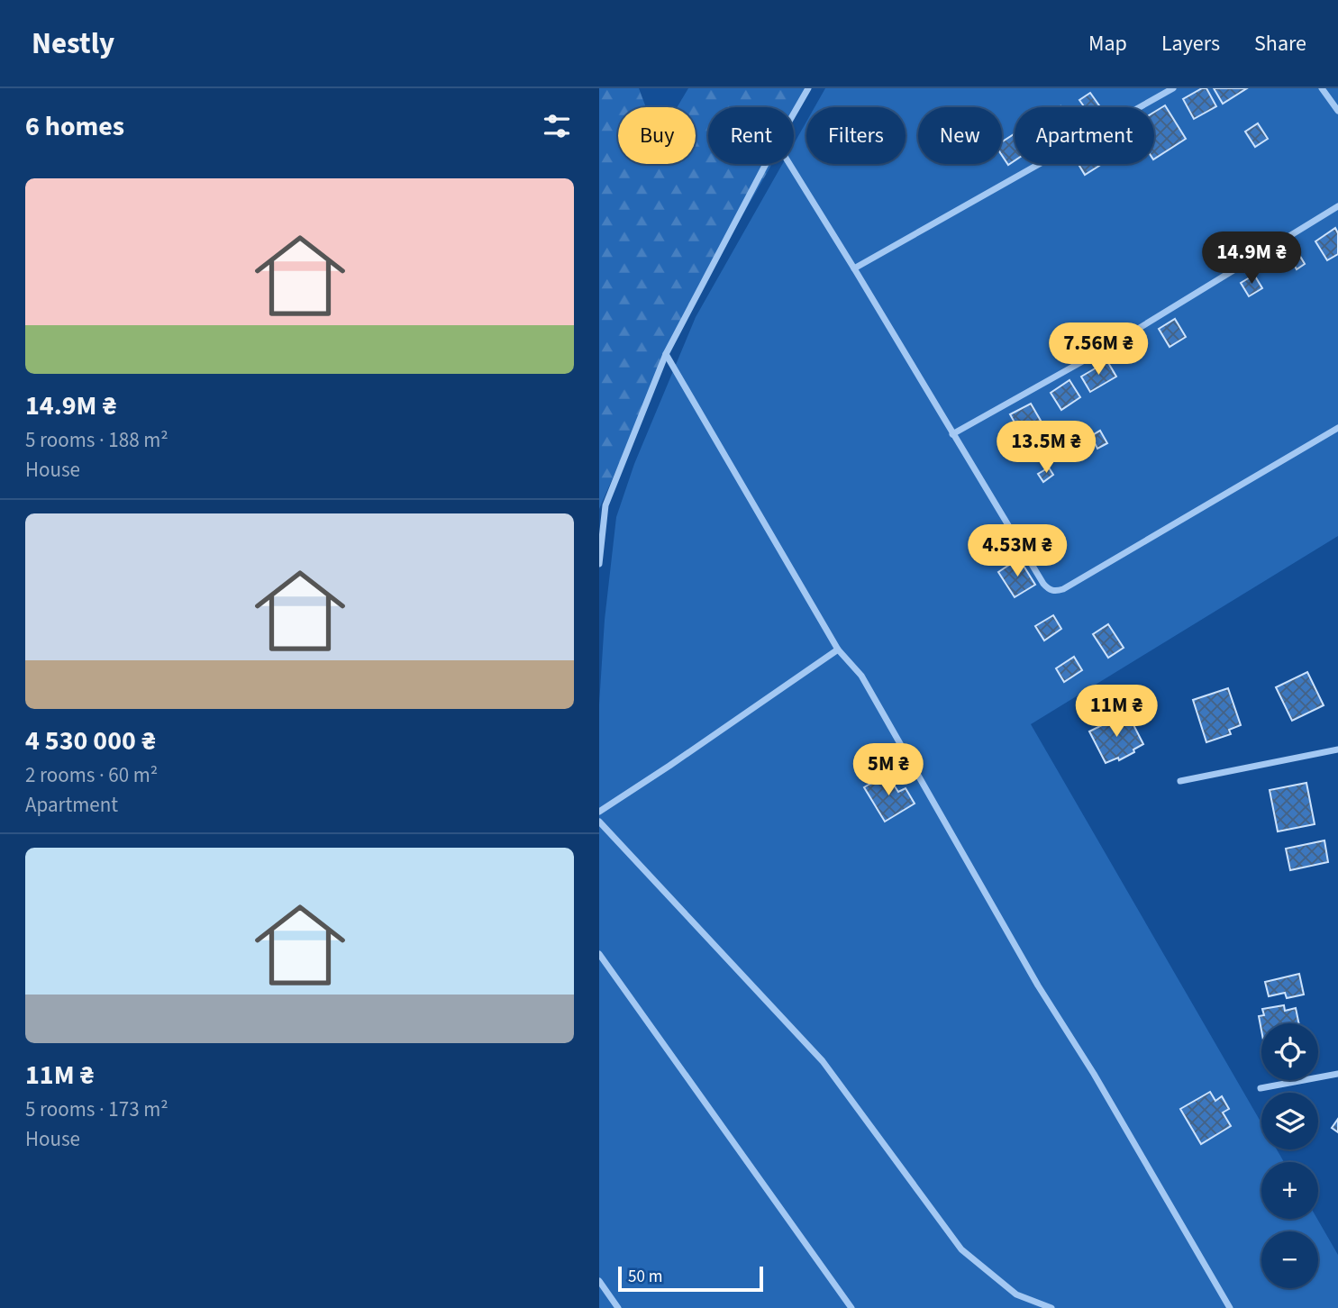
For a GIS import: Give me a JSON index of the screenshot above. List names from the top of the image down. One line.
{"scale_bar":"50 m","page":{"header":"Nestly","nav":["Map","Layers","Share"],"heading":"6 homes","chip":["Buy","Rent","Filters","New","Apartment"],"list":[{"name":"14.9M ₴","note":"5 rooms · 188 m² · House"},{"name":"4 530 000 ₴","note":"2 rooms · 60 m² · Apartment"},{"name":"11M ₴","note":"5 rooms · 173 m² · House"}],"price":["14.9M ₴","7.56M ₴","13.5M ₴","4.53M ₴","11M ₴","5M ₴"],"map_buttons":["+","−"],"scale":"50 m"}}
